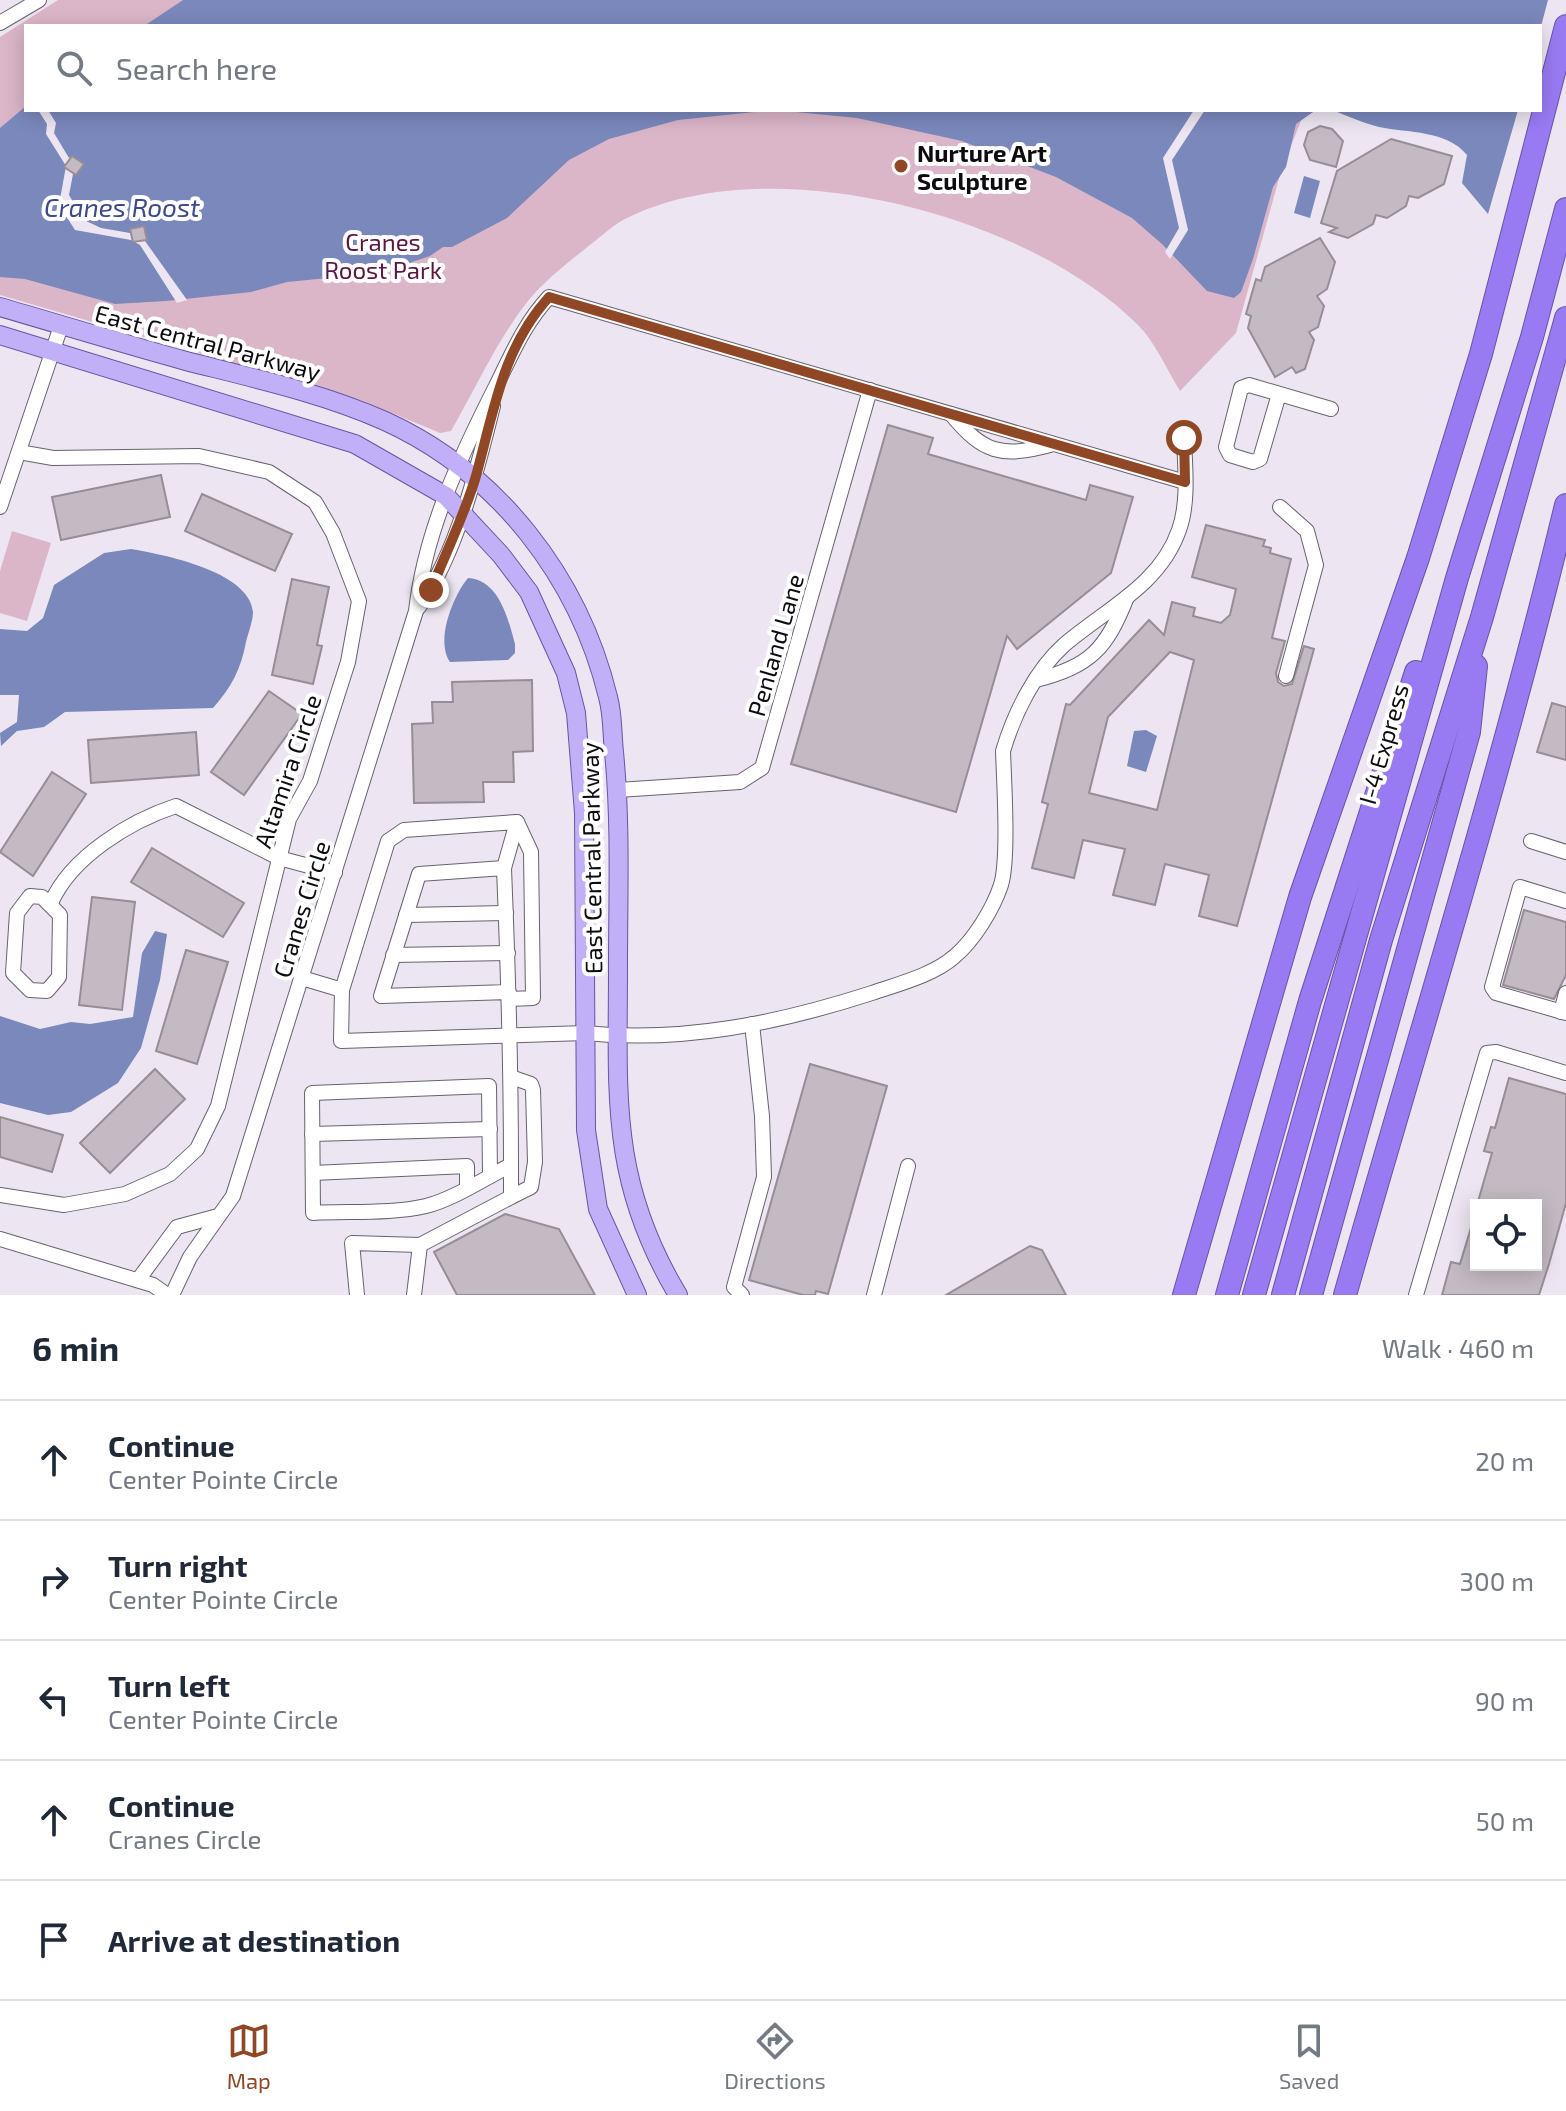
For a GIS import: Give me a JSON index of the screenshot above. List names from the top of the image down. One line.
{"streets":{"highway":["I-4 Express"],"main road":["East Central Parkway"],"street":["Penland Lane","Altamira Circle","Cranes Circle"]},"crossings":[["East Central Parkway","Penland Lane"],["East Central Parkway","Cranes Circle"]],"water":["Cranes Roost"],"parks":["Cranes Roost Park"],"places":["Nurture Art Sculpture"],"page":{"search":"Search here","heading":["6 min","Walk · 460 m"],"list":[["Continue","Center Pointe Circle","20 m"],["Turn right","Center Pointe Circle","300 m"],["Turn left","Center Pointe Circle","90 m"],["Continue","Cranes Circle","50 m"],"Arrive at destination"],"nav":["Map","Directions","Saved"]}}
